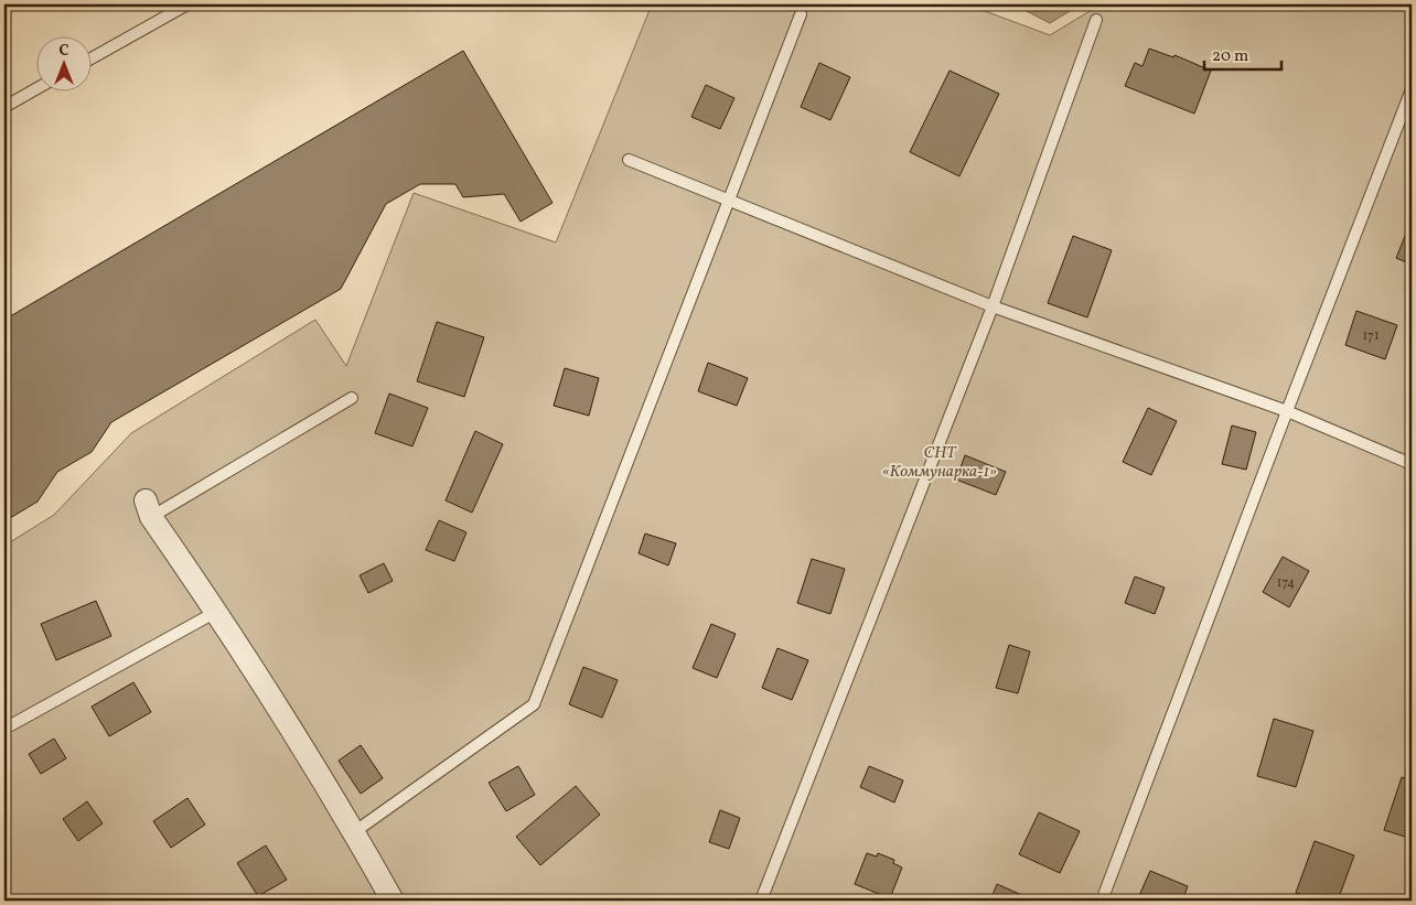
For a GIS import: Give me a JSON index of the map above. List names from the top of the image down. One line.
{"parks":["СНТ «Коммунарка-1»"],"house_numbers":["171","174"],"scale_bar":"20 m","north":"top"}
